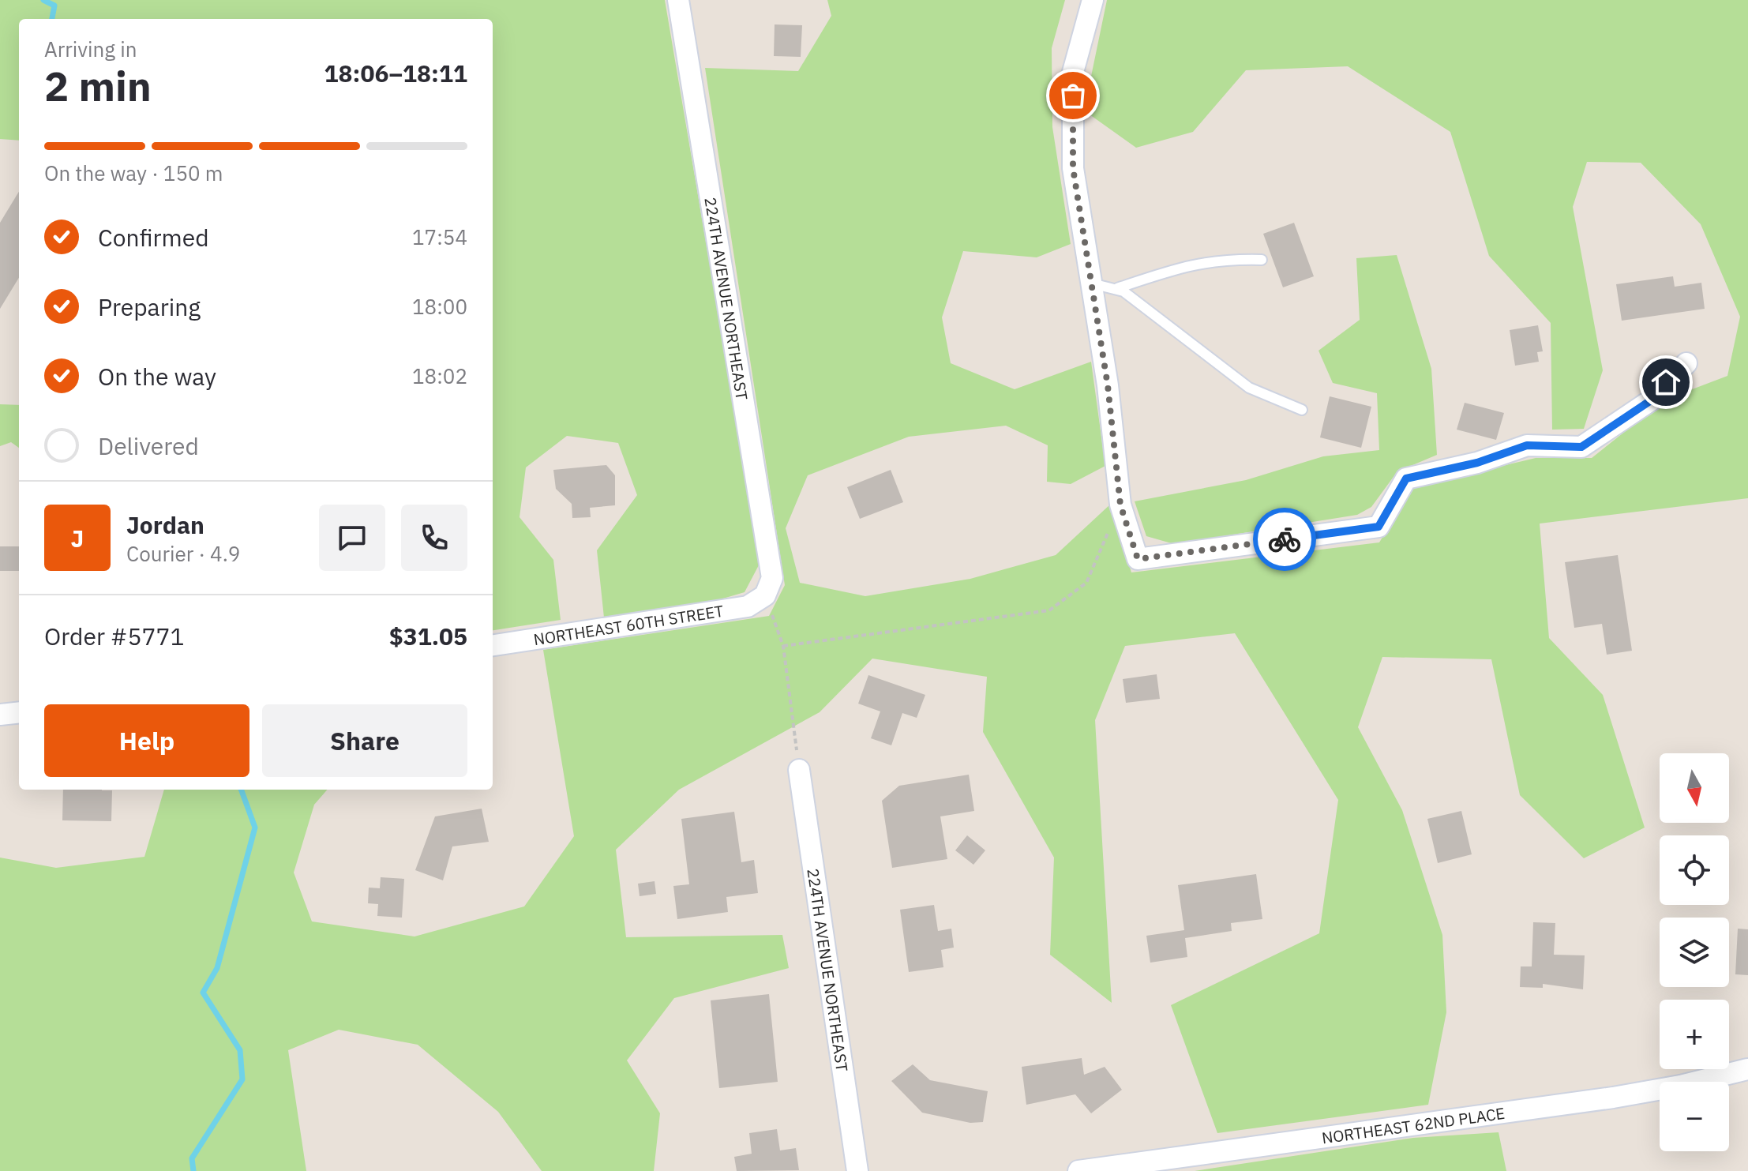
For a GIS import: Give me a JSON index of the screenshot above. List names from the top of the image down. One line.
{"streets":{"street":["224TH AVENUE NORTHEAST","NORTHEAST 60TH STREET","NORTHEAST 62ND PLACE"]},"crossings":[["224TH AVENUE NORTHEAST","NORTHEAST 60TH STREET"]],"north":"bottom","page":{"heading":["2 min","Arriving in","18:06–18:11"],"panel":["Jordan","Courier · 4.9","Order #5771","$31.05"],"bar":"On the way · 150 m","list":[["Confirmed","17:54"],["Preparing","18:00"],["On the way","18:02"],"Delivered"],"round":"J","buttons":["Help","Share"],"map_buttons":["+","−"]}}
